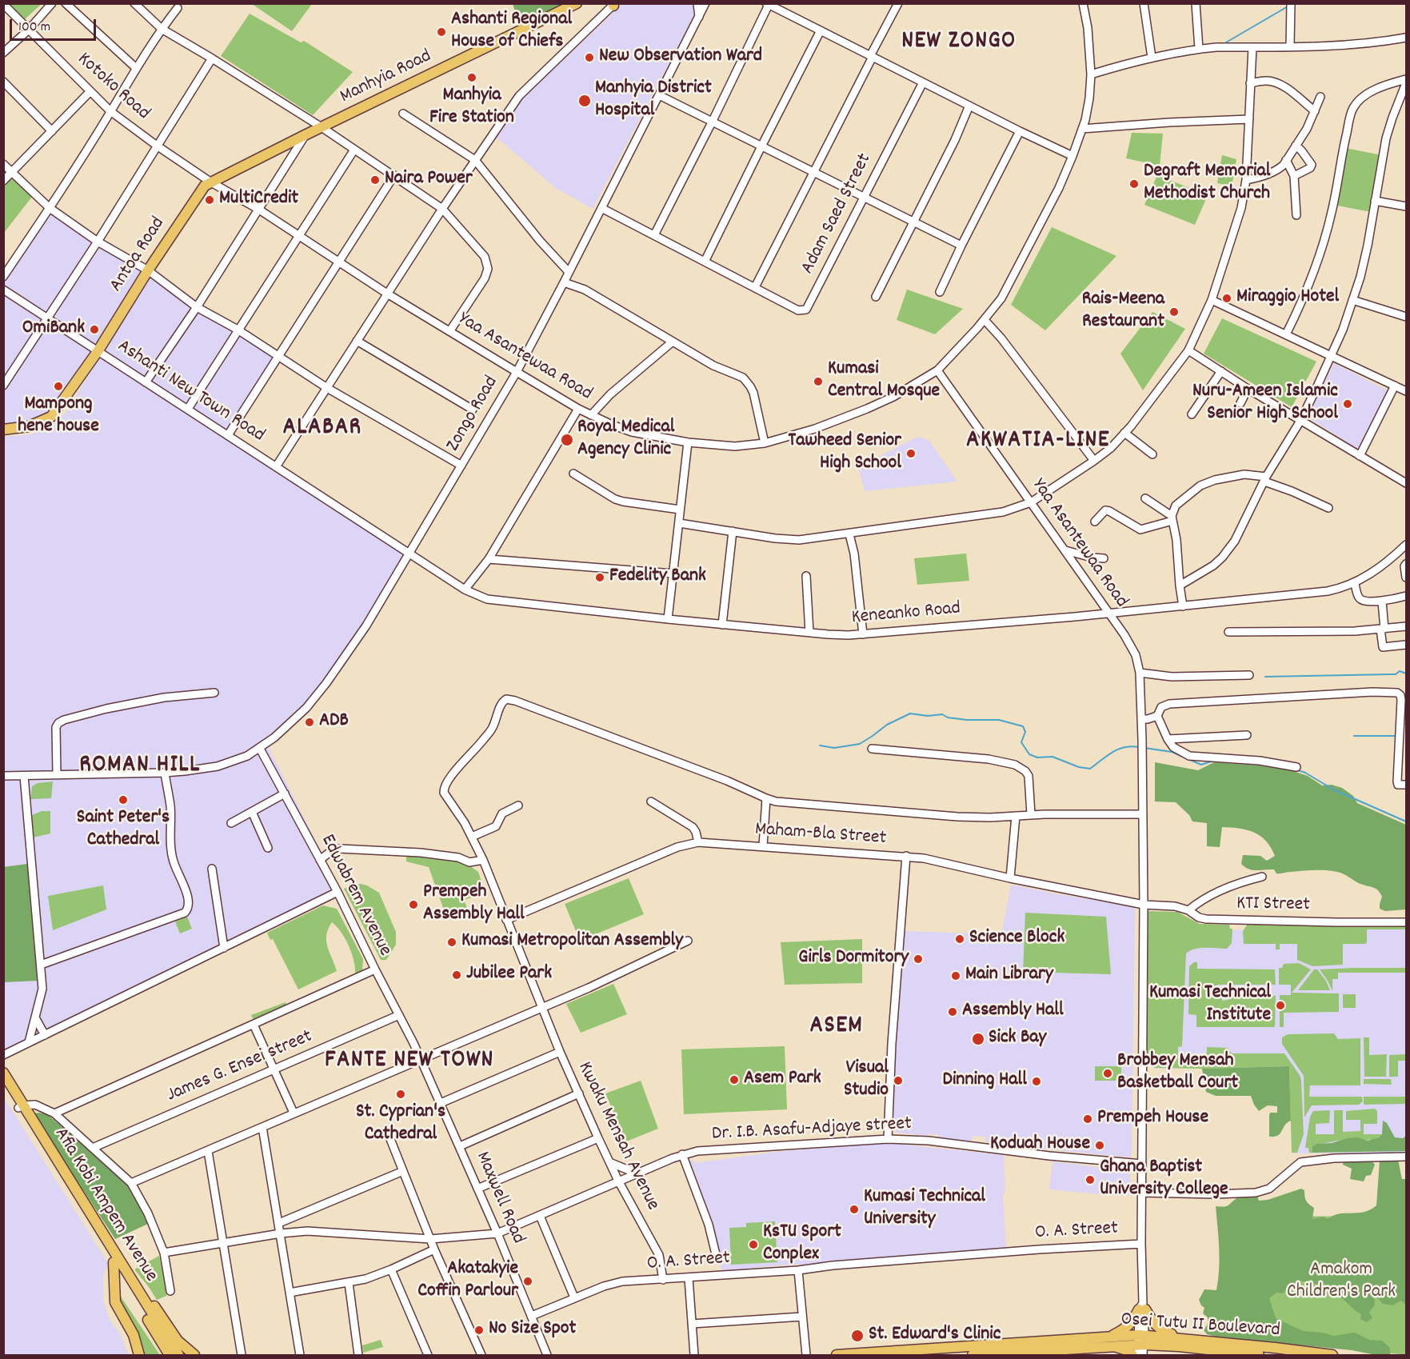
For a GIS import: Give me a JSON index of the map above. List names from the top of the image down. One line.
{"streets":{"main road":["Manhyia Road","Antoa Road","Afia Kobi Ampem Avenue","Osei Tutu II Boulevard"],"street":["Kotoko Road","Adam Saed Street","Yaa Asantewaa Road","Ashanti New Town Road","Zongo Road","Keneanko Road","Maham-Bla Street","Edwabrem Avenue","KTI Street","James G. Ensei street","Dr. I.B. Asafu-Adjaye street","Kwaku Mensah Avenue","Maxwell Road","O. A. Street"]},"crossings":[["Manhyia Road","Kotoko Road"],["Manhyia Road","Antoa Road"],["Manhyia Road","Yaa Asantewaa Road"],["Kotoko Road","Antoa Road"],["Kotoko Road","Yaa Asantewaa Road"],["Antoa Road","Yaa Asantewaa Road"],["Antoa Road","Ashanti New Town Road"],["Yaa Asantewaa Road","Zongo Road"],["Yaa Asantewaa Road","Keneanko Road"],["Yaa Asantewaa Road","Maham-Bla Street"],["Yaa Asantewaa Road","KTI Street"],["Yaa Asantewaa Road","Dr. I.B. Asafu-Adjaye street"],["Yaa Asantewaa Road","O. A. Street"],["Yaa Asantewaa Road","Osei Tutu II Boulevard"],["Ashanti New Town Road","Zongo Road"],["Ashanti New Town Road","Keneanko Road"],["Zongo Road","Keneanko Road"],["Zongo Road","Edwabrem Avenue"],["Maham-Bla Street","KTI Street"],["Maham-Bla Street","Kwaku Mensah Avenue"],["Edwabrem Avenue","James G. Ensei street"],["Edwabrem Avenue","Maxwell Road"],["Dr. I.B. Asafu-Adjaye street","Kwaku Mensah Avenue"],["Dr. I.B. Asafu-Adjaye street","Maxwell Road"],["Kwaku Mensah Avenue","O. A. Street"],["Maxwell Road","O. A. Street"]],"districts":["NEW ZONGO","ALABAR","AKWATIA-LINE","ROMAN HILL","ASEM","FANTE NEW TOWN"],"parks":["Amakom Children's Park"],"places":["Ashanti Regional House of Chiefs","New Observation Ward","Manhyia Fire Station","Manhyia District Hospital","Naira Power","Degraft Memorial Methodist Church","MultiCredit","Miraggio Hotel","Rais-Meena Restaurant","OmiBank","Kumasi Central Mosque","Mampong hene house","Nuru-Ameen Islamic Senior High School","Royal Medical Agency Clinic","Tawheed Senior High School","Fedelity Bank","ADB","Saint Peter's Cathedral","Prempeh Assembly Hall","Science Block","Kumasi Metropolitan Assembly","Girls Dormitory","Jubilee Park","Main Library","Kumasi Technical Institute","Assembly Hall","Sick Bay","Brobbey Mensah Basketball Court","Asem Park","Visual Studio","Dinning Hall","St. Cyprian's Cathedral","Prempeh House","Koduah House","Ghana Baptist University College","Kumasi Technical University","KsTU Sport Conplex","Akatakyie Coffin Parlour","No Size Spot","St. Edward's Clinic"],"scale_bar":"100 m"}
